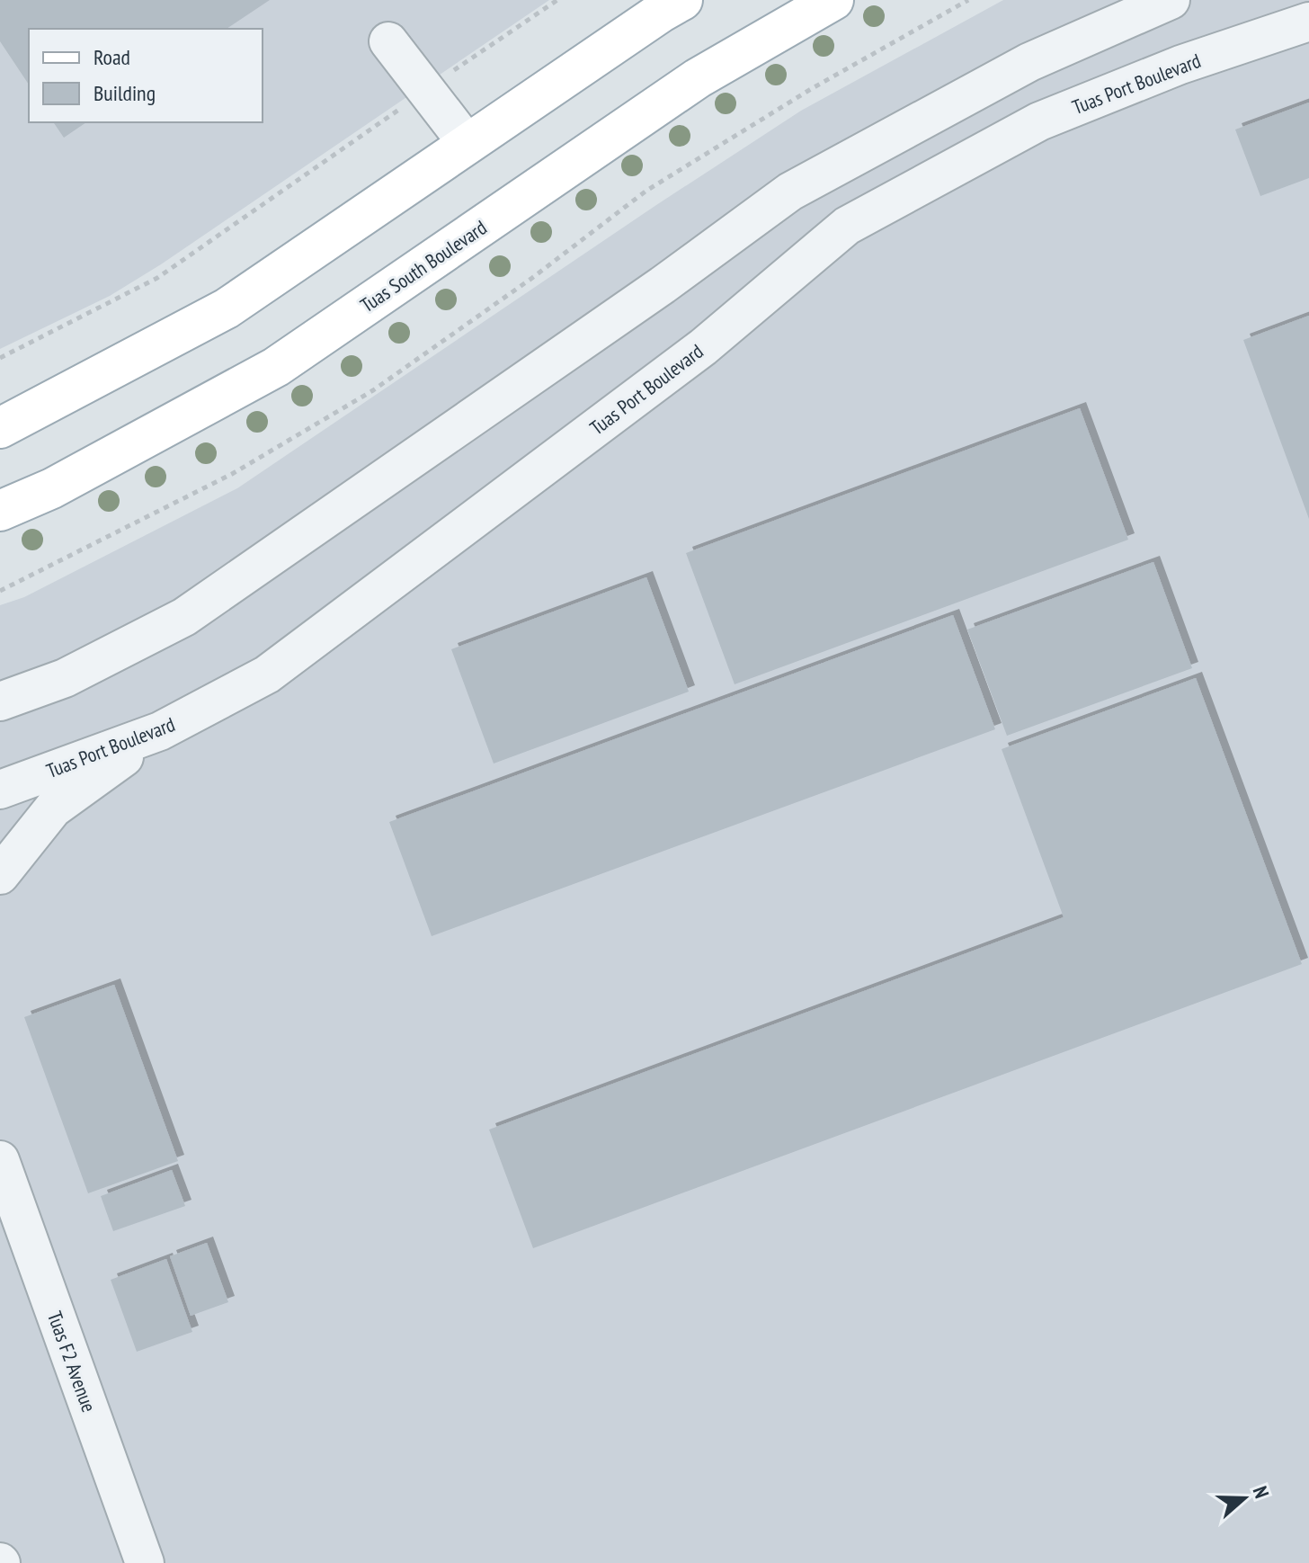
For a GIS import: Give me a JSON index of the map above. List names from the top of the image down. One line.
{"streets":{"main road":["Tuas South Boulevard"],"street":["Tuas Port Boulevard","Tuas F2 Avenue"]},"legend":["Road","Building"],"north":"right"}
